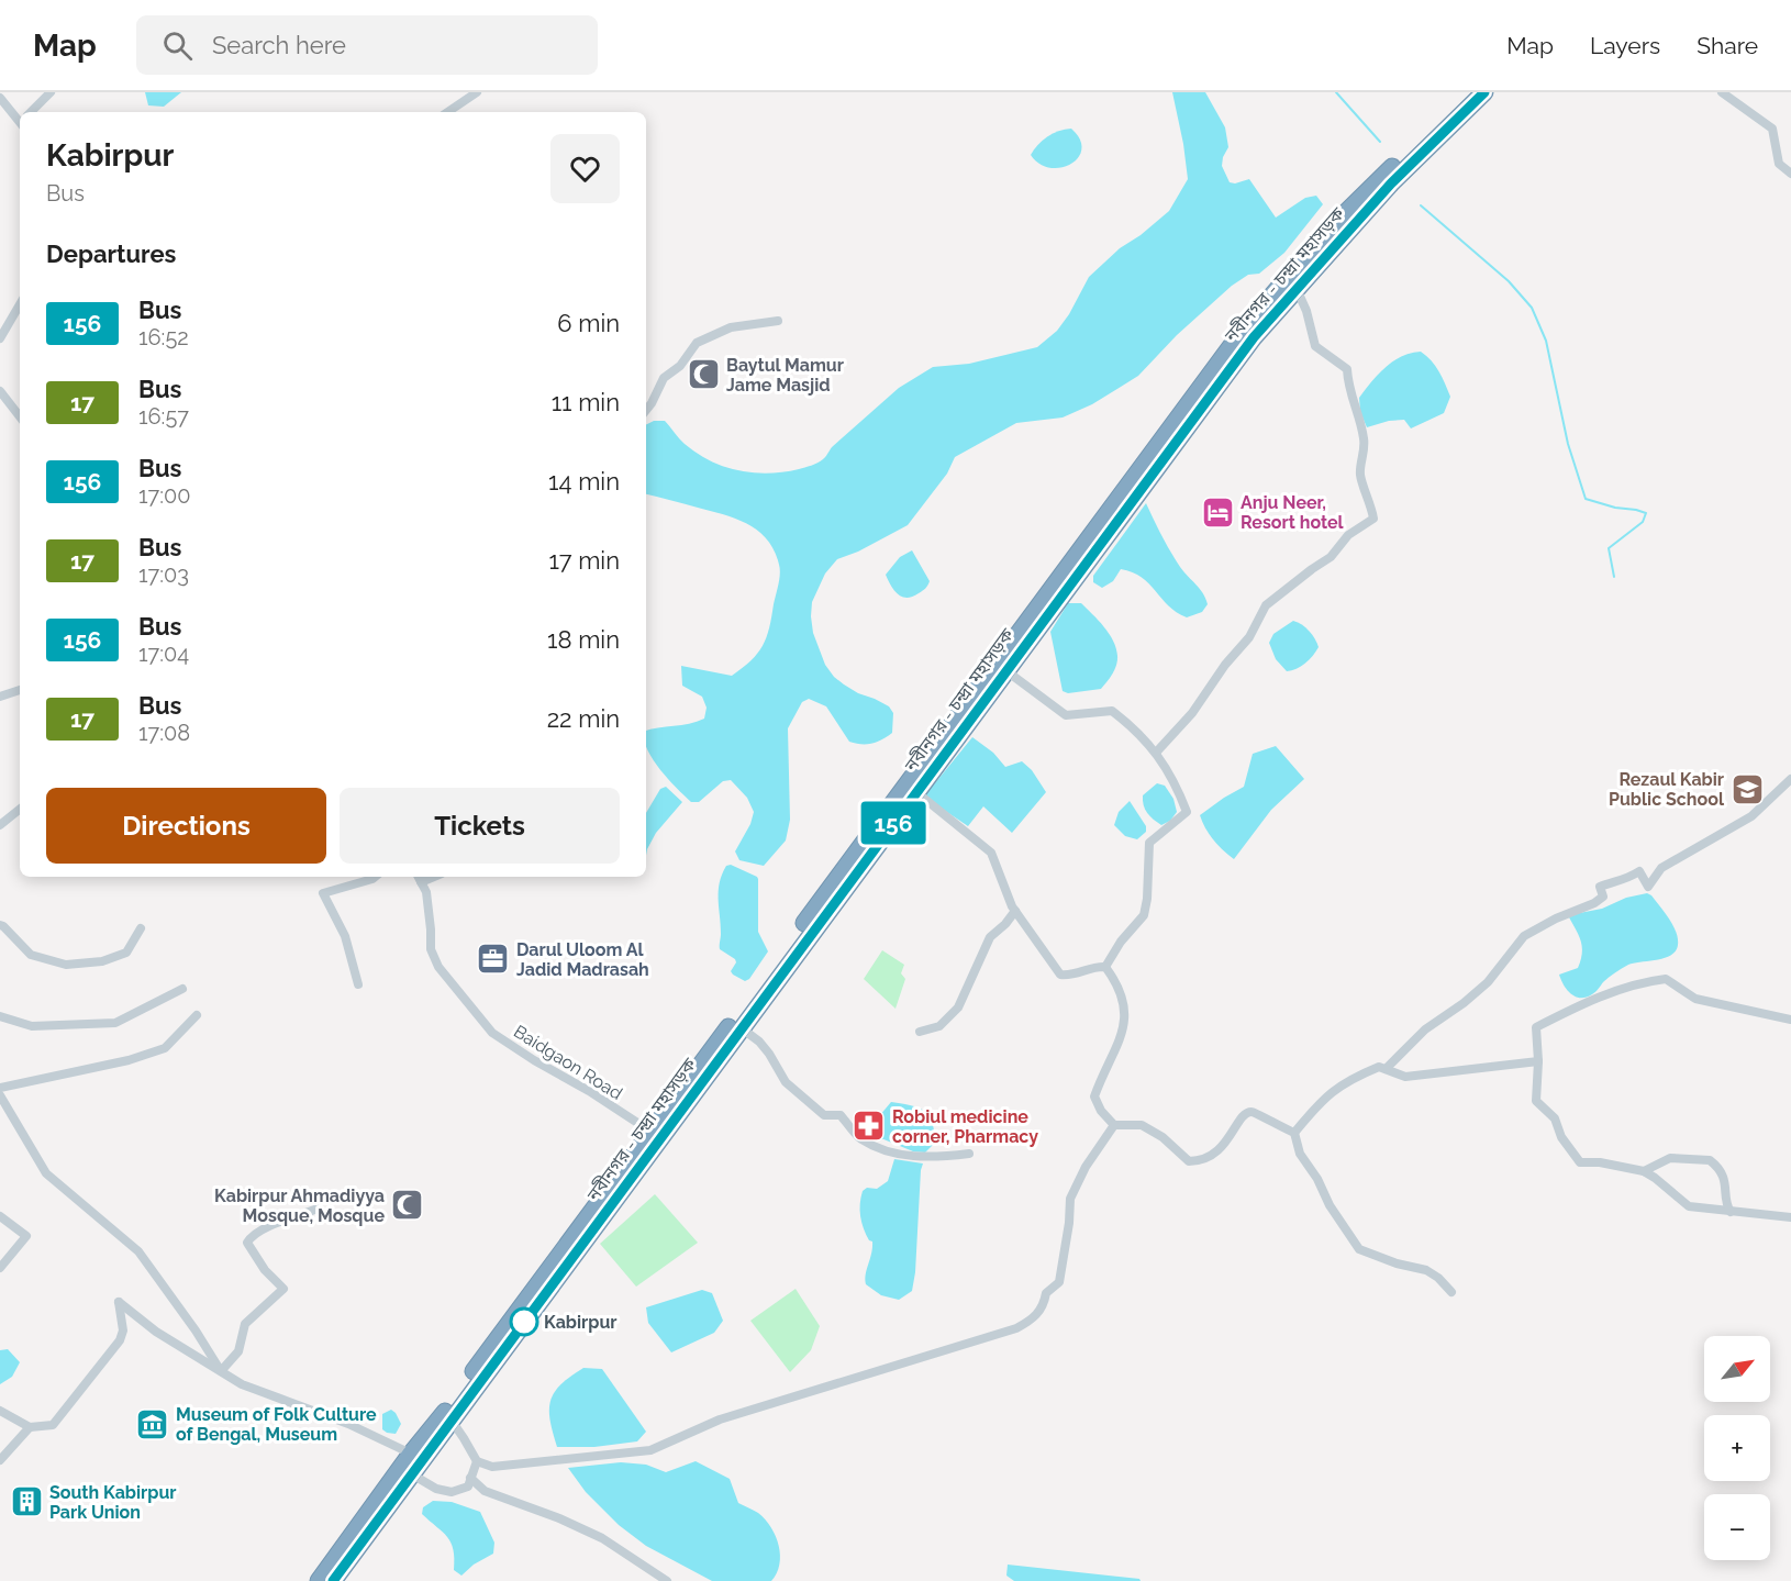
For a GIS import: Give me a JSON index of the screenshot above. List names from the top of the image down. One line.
{"streets":{"highway":["নবীনগর - চন্দ্রা মহাসড়ক"],"street":["Baidgaon Road"]},"crossings":[["নবীনগর - চন্দ্রা মহাসড়ক","Baidgaon Road"]],"places":{"mosque":["Baytul Mamur Jame Masjid","Kabirpur Ahmadiyya Mosque, Mosque"],"hotel":["Anju Neer, Resort hotel"],"school or university":["Rezaul Kabir Public School"],"office":["Darul Uloom Al Jadid Madrasah"],"pharmacy":["Robiul medicine corner, Pharmacy"],"other":["Kabirpur"],"museum":["Museum of Folk Culture of Bengal, Museum"],"building":["South Kabirpur Park Union"]},"lines":["bus line 156"],"north":"top right","page":{"header":"Map","search":"Search here","nav":["Map","Layers","Share"],"on_map":"156","heading":[["Kabirpur","Bus"],"Departures"],"list":[{"mark":"156","name":"Bus","note":"16:52","value":"6 min"},{"mark":"17","name":"Bus","note":"16:57","value":"11 min"},{"mark":"156","name":"Bus","note":"17:00","value":"14 min"},{"mark":"17","name":"Bus","note":"17:03","value":"17 min"},{"mark":"156","name":"Bus","note":"17:04","value":"18 min"},{"mark":"17","name":"Bus","note":"17:08","value":"22 min"}],"buttons":["Directions","Tickets"],"map_buttons":["+","−"]}}
